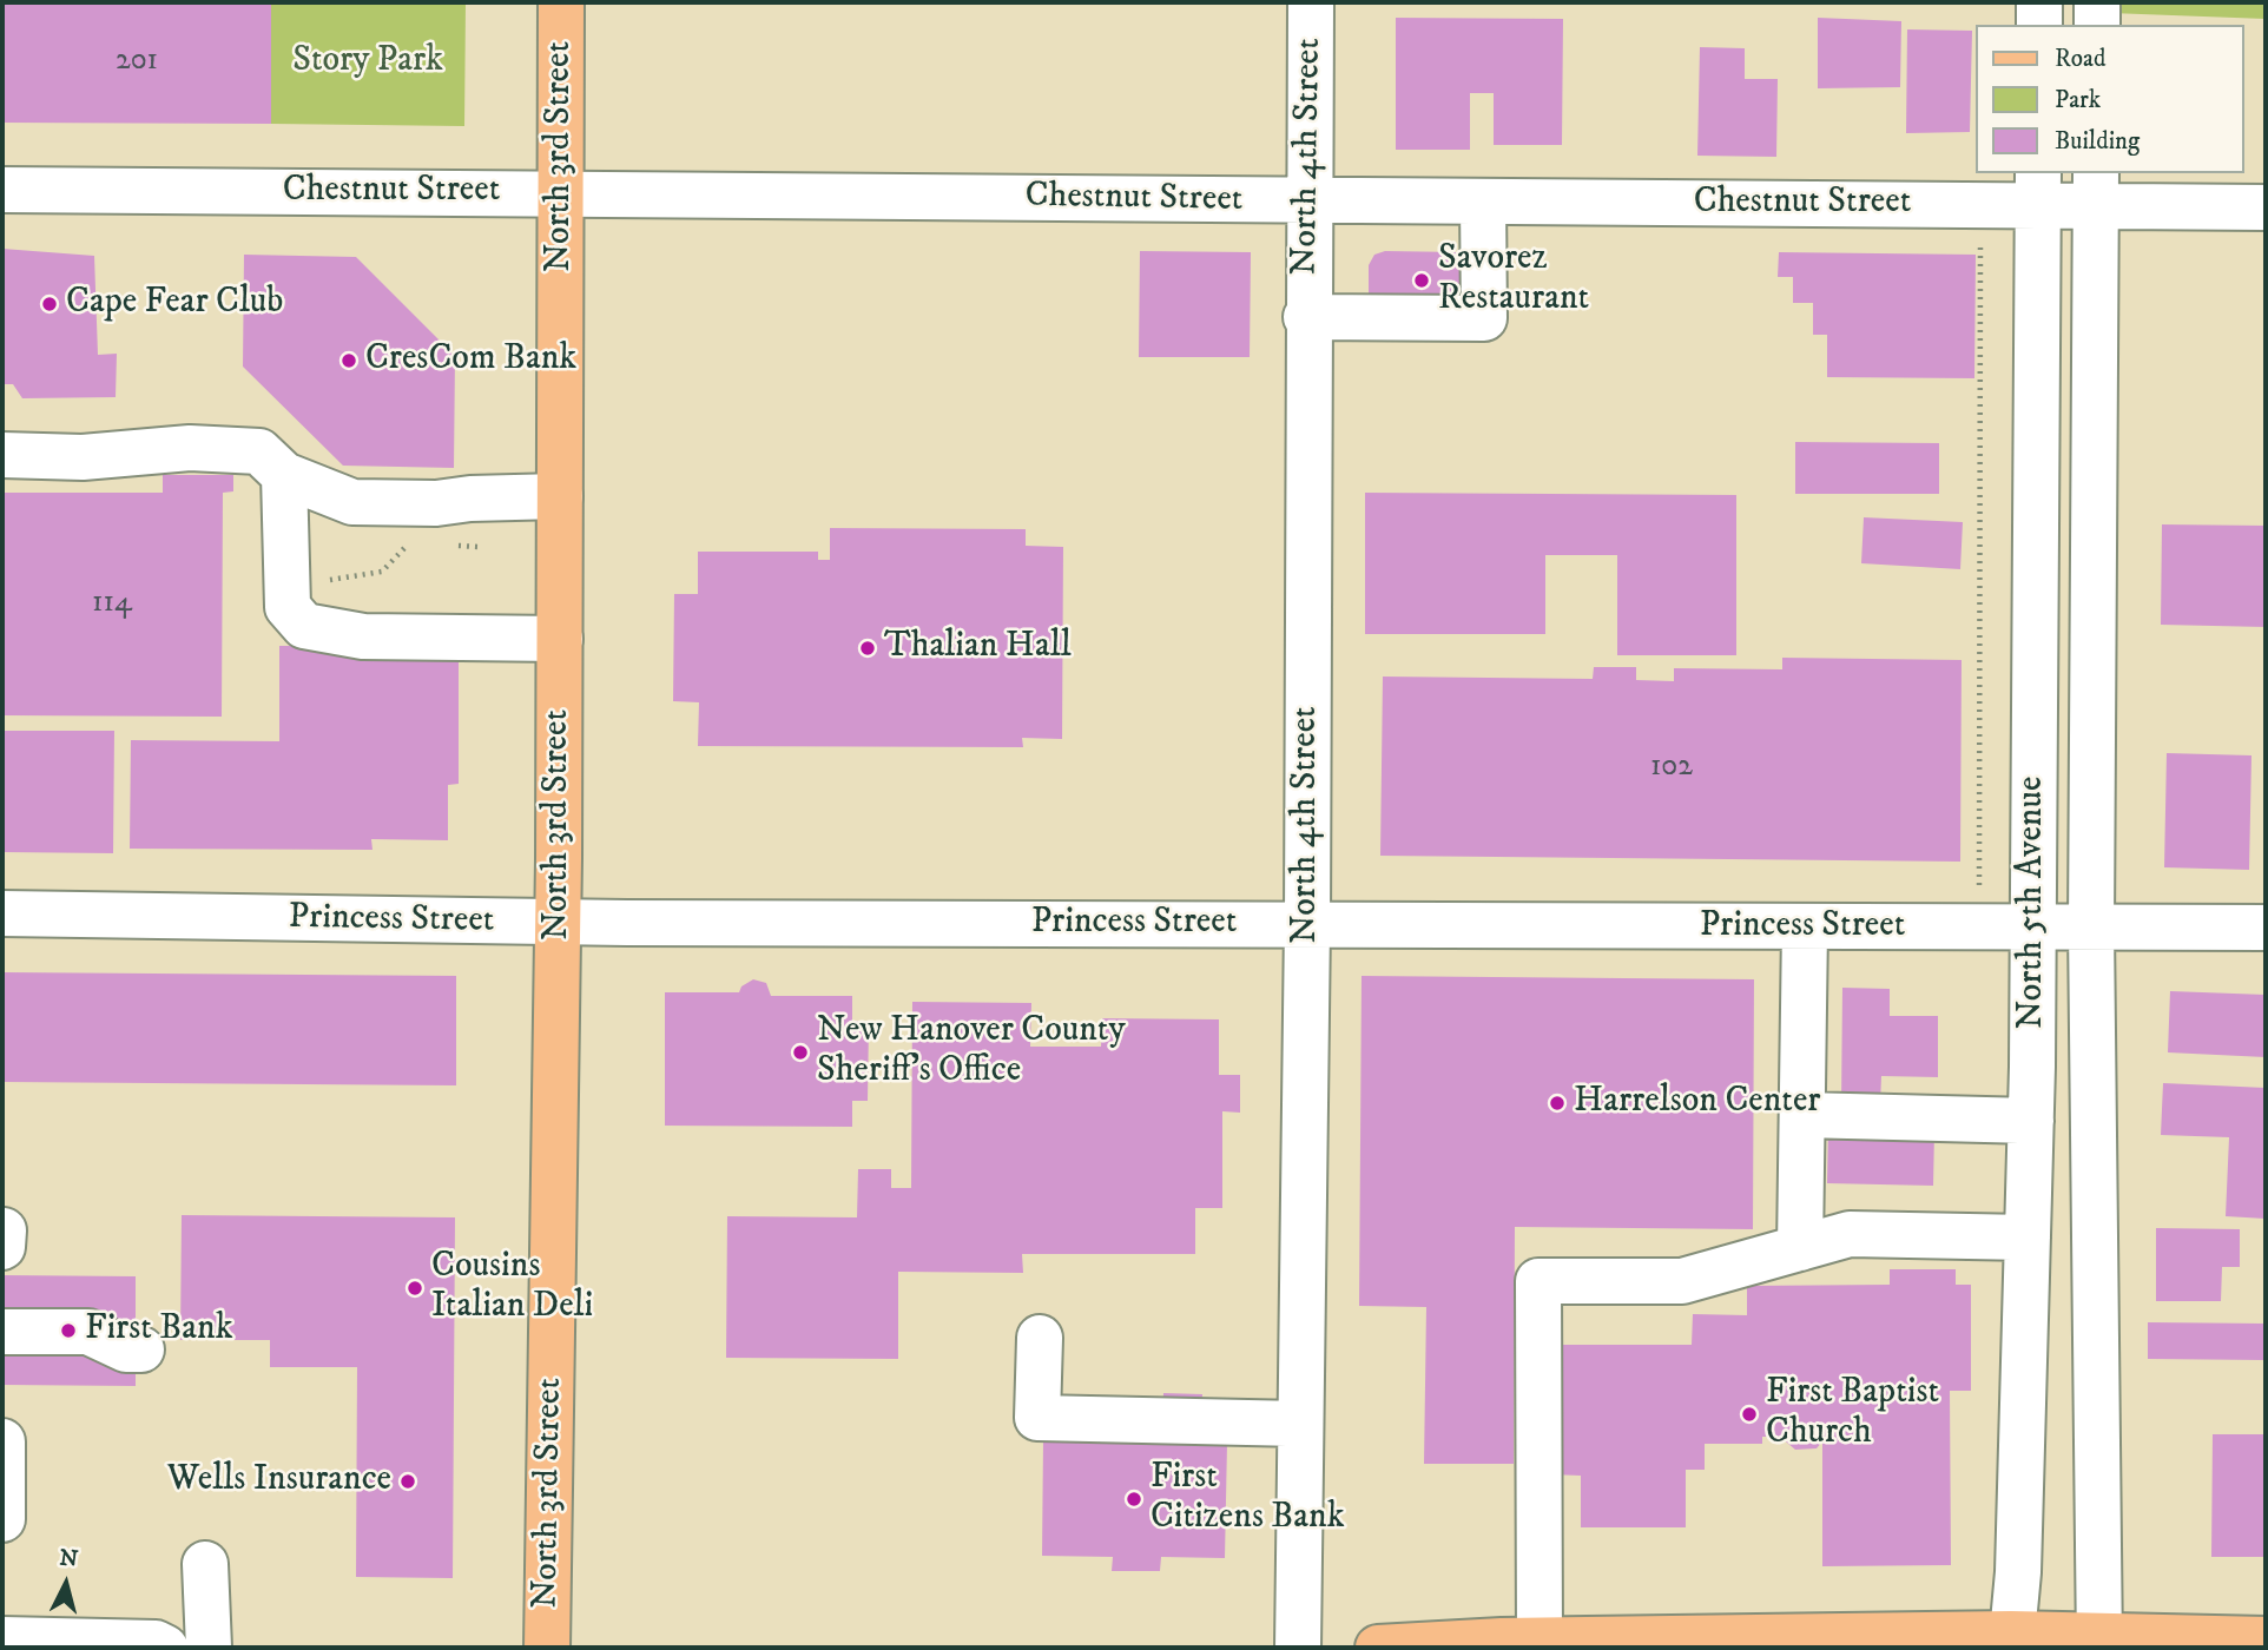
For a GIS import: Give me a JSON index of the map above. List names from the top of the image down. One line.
{"streets":{"main road":["North 3rd Street"],"street":["North 4th Street","Chestnut Street","North 5th Avenue","Princess Street"]},"crossings":[["North 3rd Street","Chestnut Street"],["North 3rd Street","Princess Street"],["North 4th Street","Chestnut Street"],["North 4th Street","Princess Street"],["Chestnut Street","North 5th Avenue"],["North 5th Avenue","Princess Street"]],"parks":["Story Park"],"places":["Savorez Restaurant","Cape Fear Club","CresCom Bank","Thalian Hall","New Hanover County Sheriff's Office","Harrelson Center","Cousins Italian Deli","First Bank","First Baptist Church","Wells Insurance","First Citizens Bank"],"house_numbers":["201","114","102"],"legend":["Road","Park","Building"],"north":"top"}
